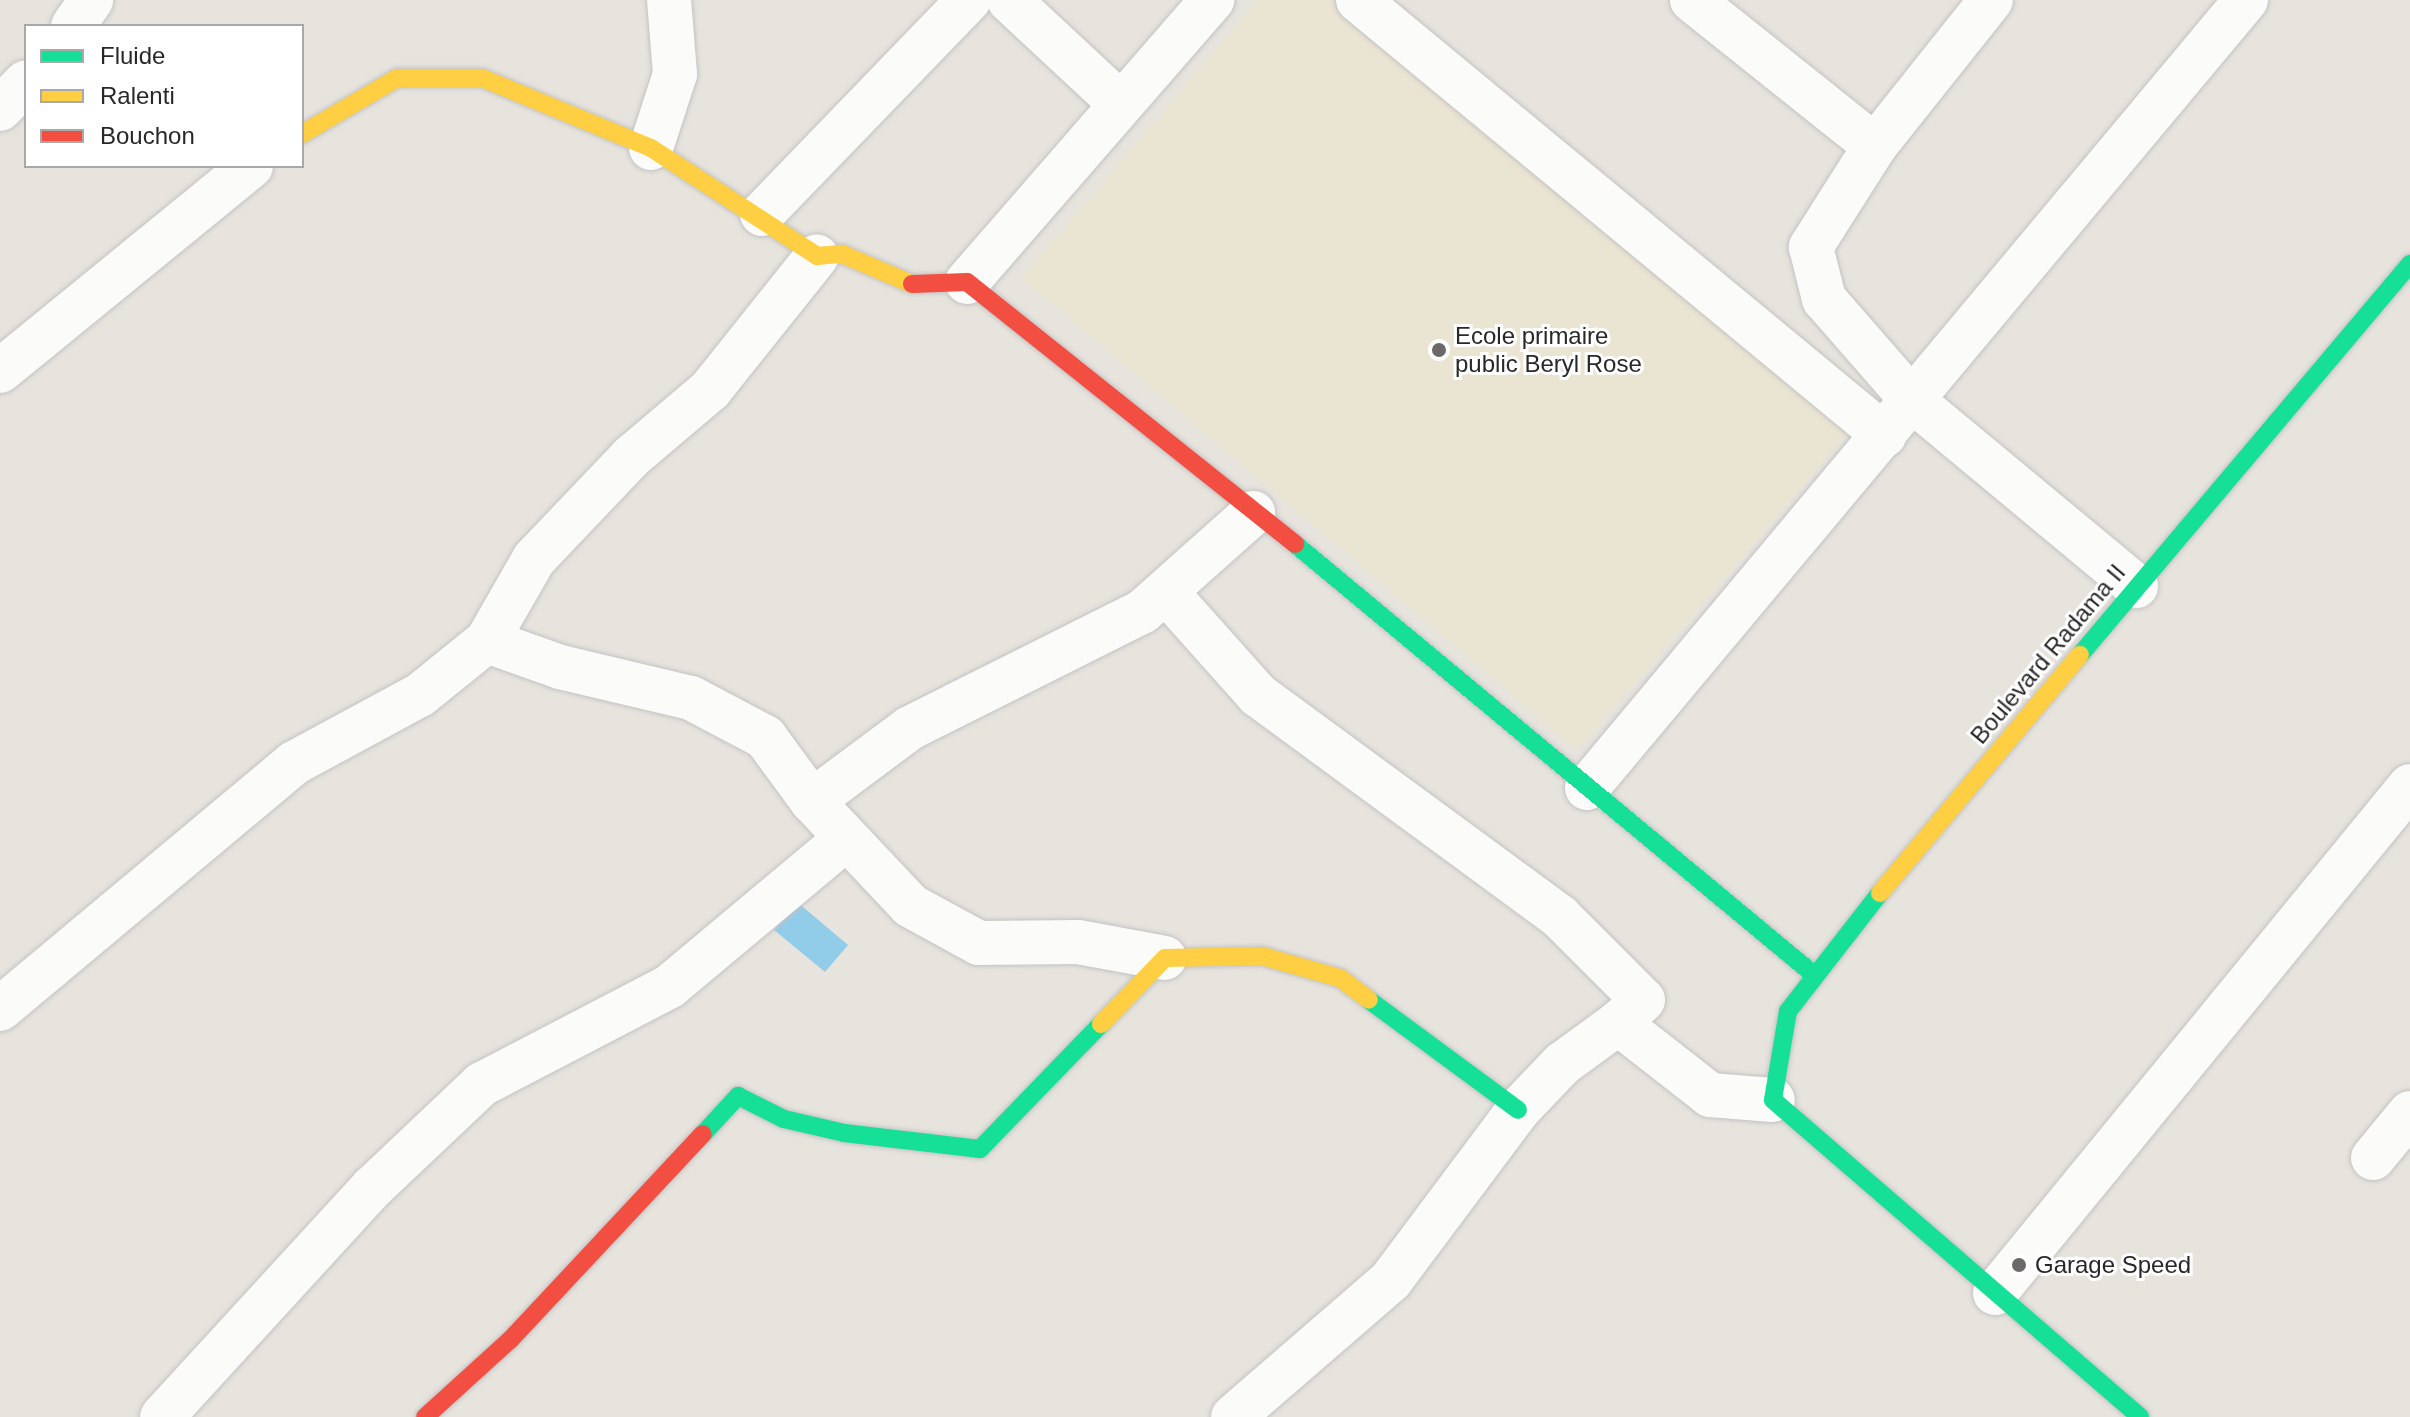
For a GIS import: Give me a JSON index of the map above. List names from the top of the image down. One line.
{"streets":{"street":["Boulevard Radama II"]},"places":["Ecole primaire public Beryl Rose","Garage Speed"],"legend":["Fluide","Ralenti","Bouchon"]}
